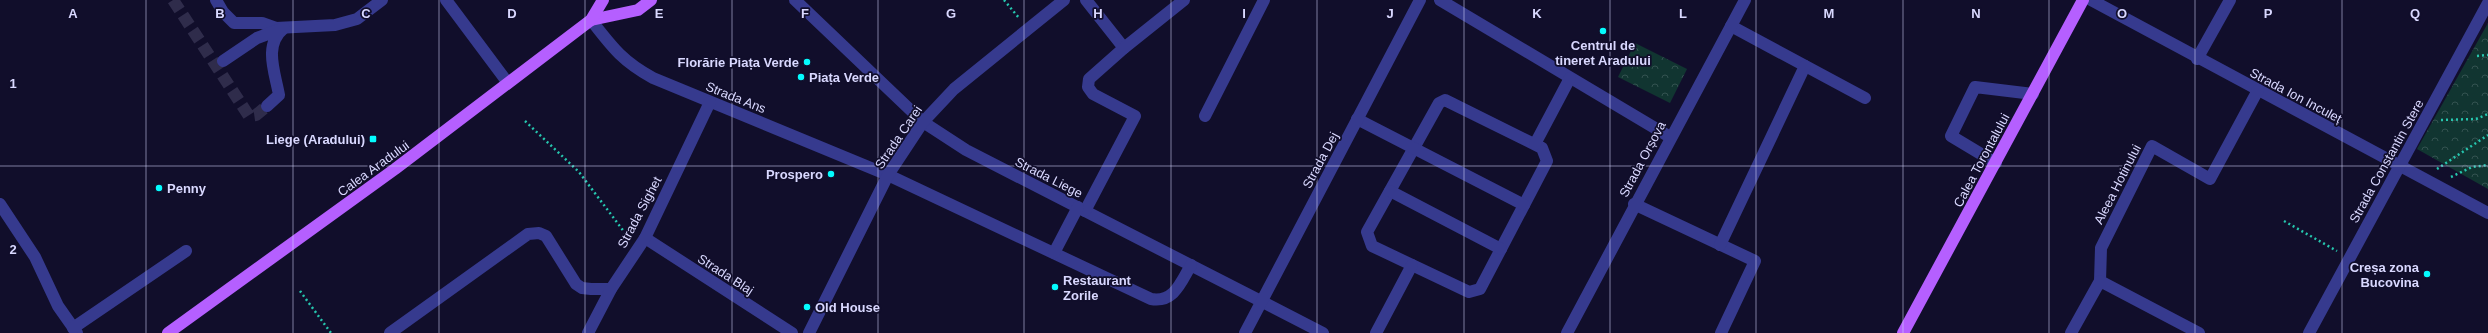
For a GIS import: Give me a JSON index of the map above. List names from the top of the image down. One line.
{"streets":{"main road":["Calea Torontalului","Calea Aradului"],"street":["Strada Ion Inculeț","Strada Ans","Strada Carei","Strada Orșova","Strada Dej","Strada Constantin Stere","Strada Liege","Aleea Hotinului","Strada Sighet","Strada Blaj"]},"crossings":[["Strada Ion Inculeț","Strada Constantin Stere"],["Strada Ion Inculeț","Aleea Hotinului"],["Strada Ans","Strada Carei"],["Strada Ans","Calea Aradului"],["Strada Ans","Strada Liege"],["Strada Ans","Strada Sighet"],["Strada Carei","Strada Liege"],["Strada Dej","Strada Liege"],["Strada Sighet","Strada Blaj"]],"places":{"other":["Centrul de tineret Aradului","Florărie Piața Verde","Piața Verde","Prospero","Penny","Creșa zona Bucovina","Restaurant Zorile","Old House"],"transit":["Liege (Aradului)"]},"grid":{"columns":["A","B","C","D","E","F","G","H","I","J","K","L","M","N","O","P","Q"],"rows":["1","2"]}}
